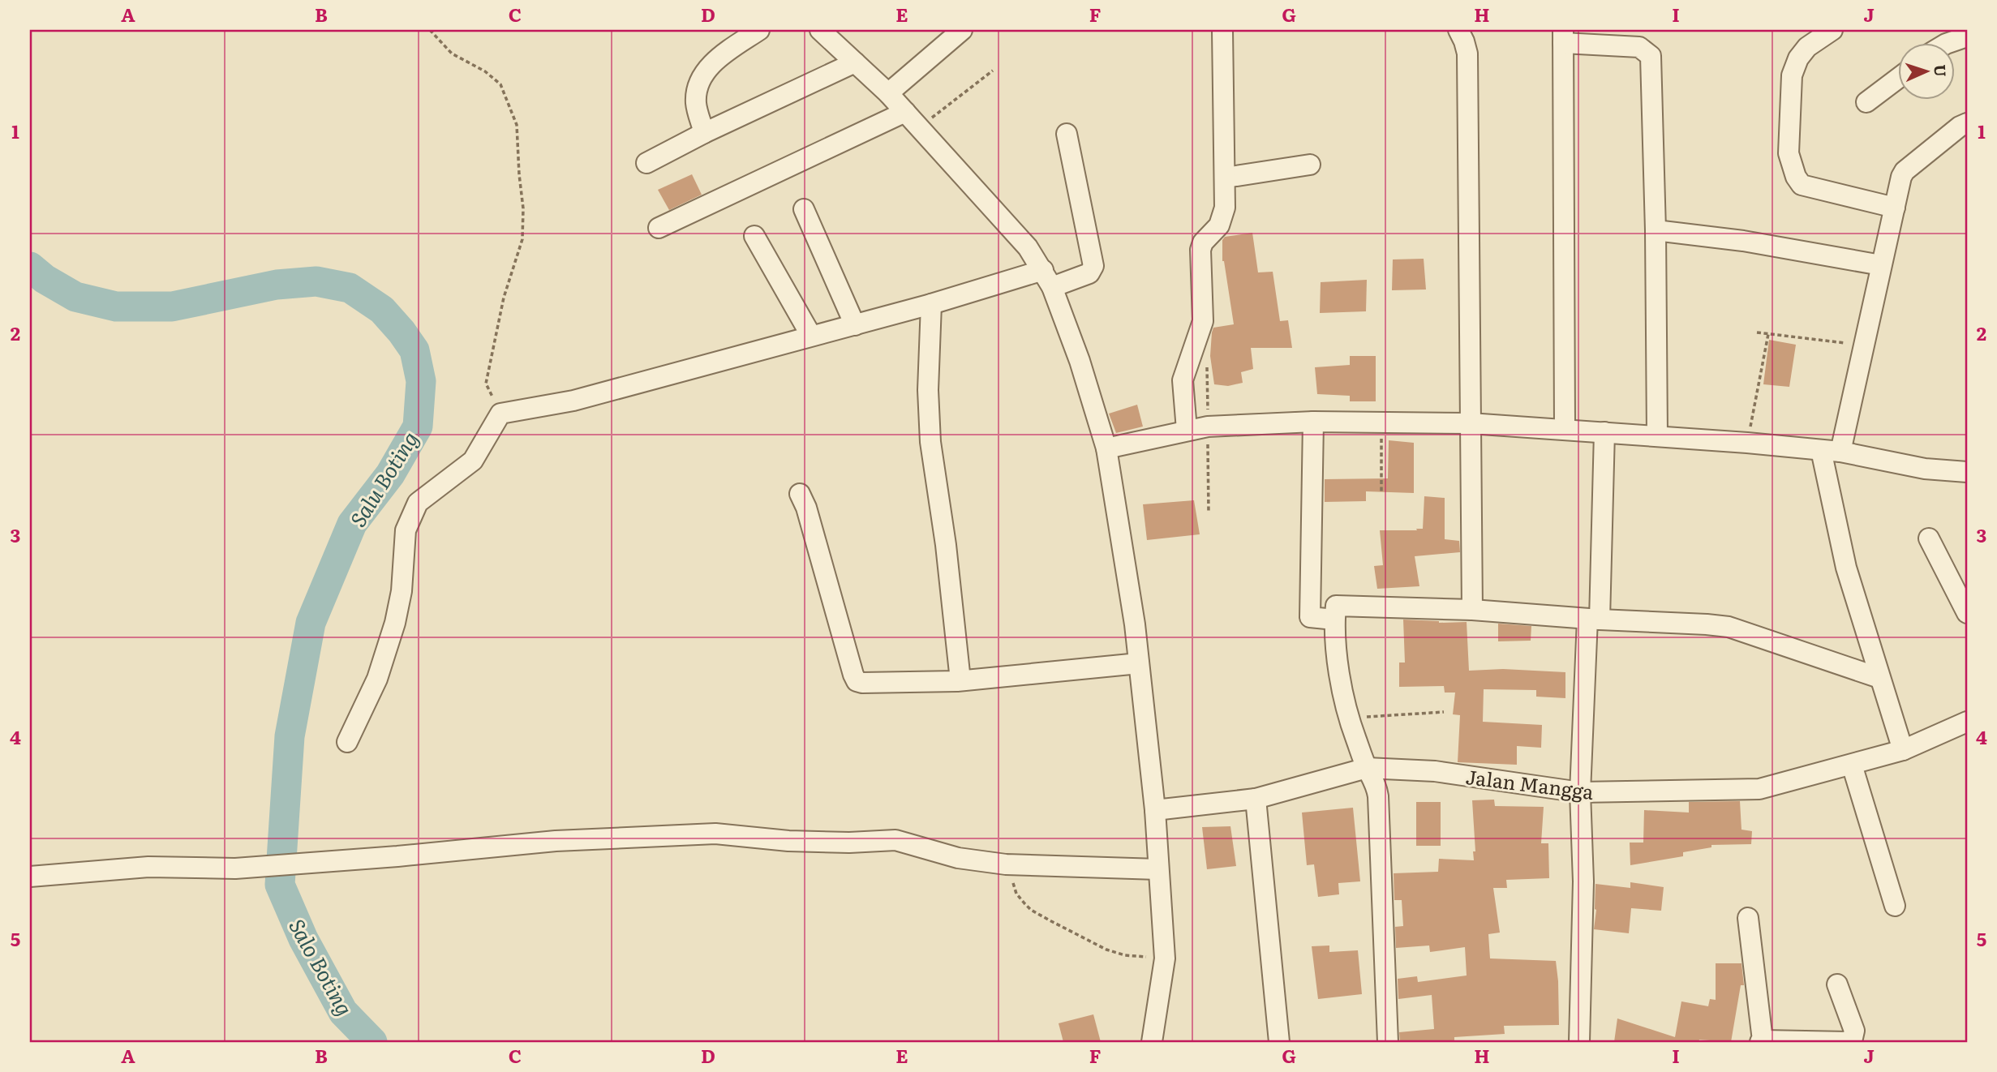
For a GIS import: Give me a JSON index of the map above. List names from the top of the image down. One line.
{"streets":{"street":["Jalan Mangga"]},"water":["Salu Boting","Salo Boting"],"north":"right","grid":{"columns":["A","B","C","D","E","F","G","H","I","J"],"rows":["1","2","3","4","5"]}}
